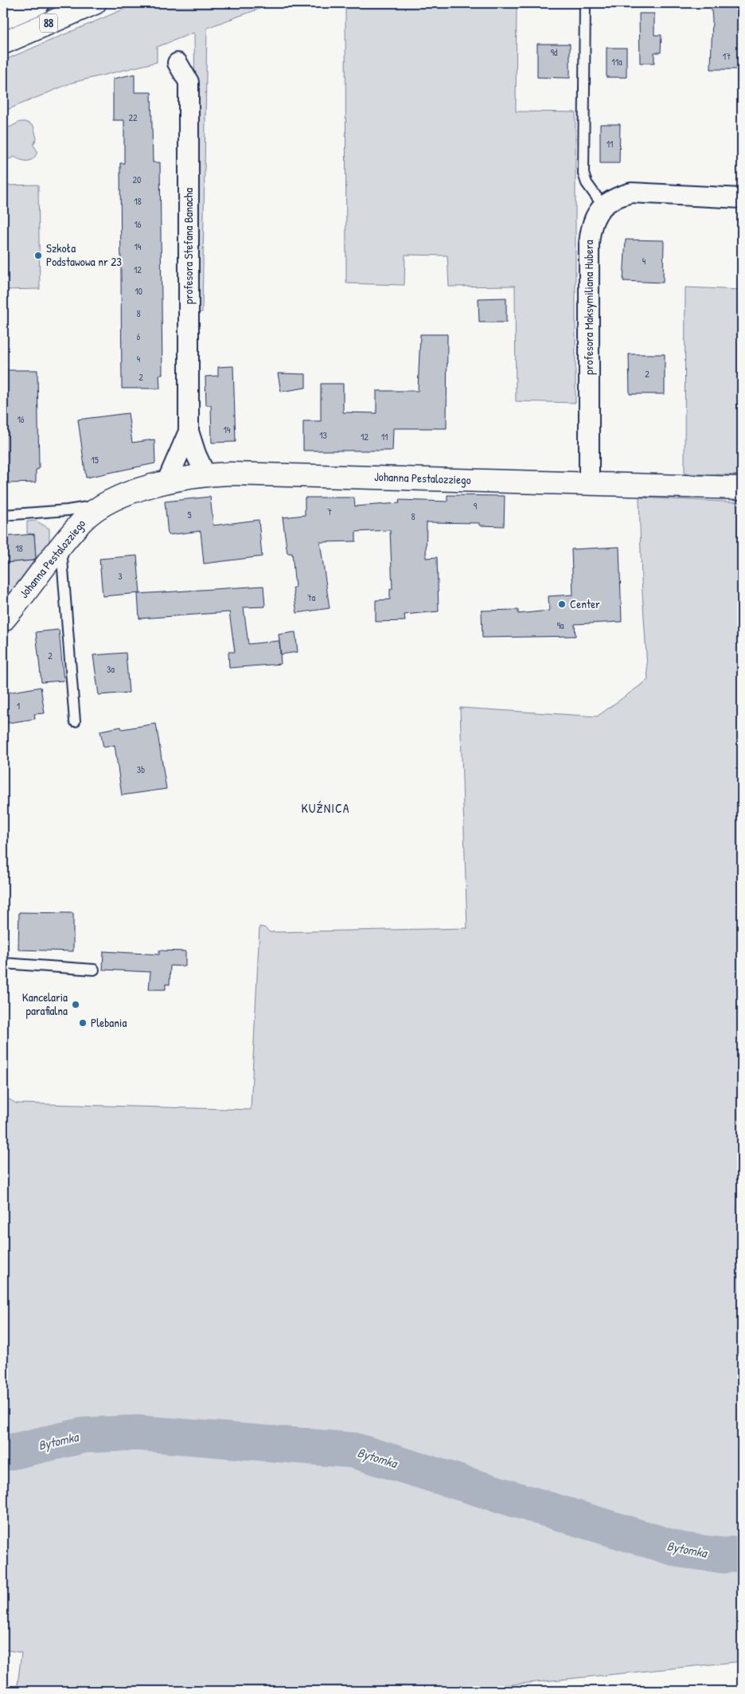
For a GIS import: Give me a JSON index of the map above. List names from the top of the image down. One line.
{"streets":{"street":["88","profesora Stefana Banacha","profesora Maksymiliana Hubera","Johanna Pestalozziego"]},"crossings":[["profesora Stefana Banacha","Johanna Pestalozziego"],["profesora Maksymiliana Hubera","Johanna Pestalozziego"]],"districts":["KUŹNICA"],"water":["Bytomka"],"places":["Szkoła Podstawowa nr 23","Center","Kancelaria parafialna","Plebania"],"house_numbers":["9d","17","11a","22","11","20","18","16","14","4","12","10","8","6","4","2","2","16","14","13","12","11","15","9","7","5","8","18","3","7a","9a","2","3a","1","3b"]}
